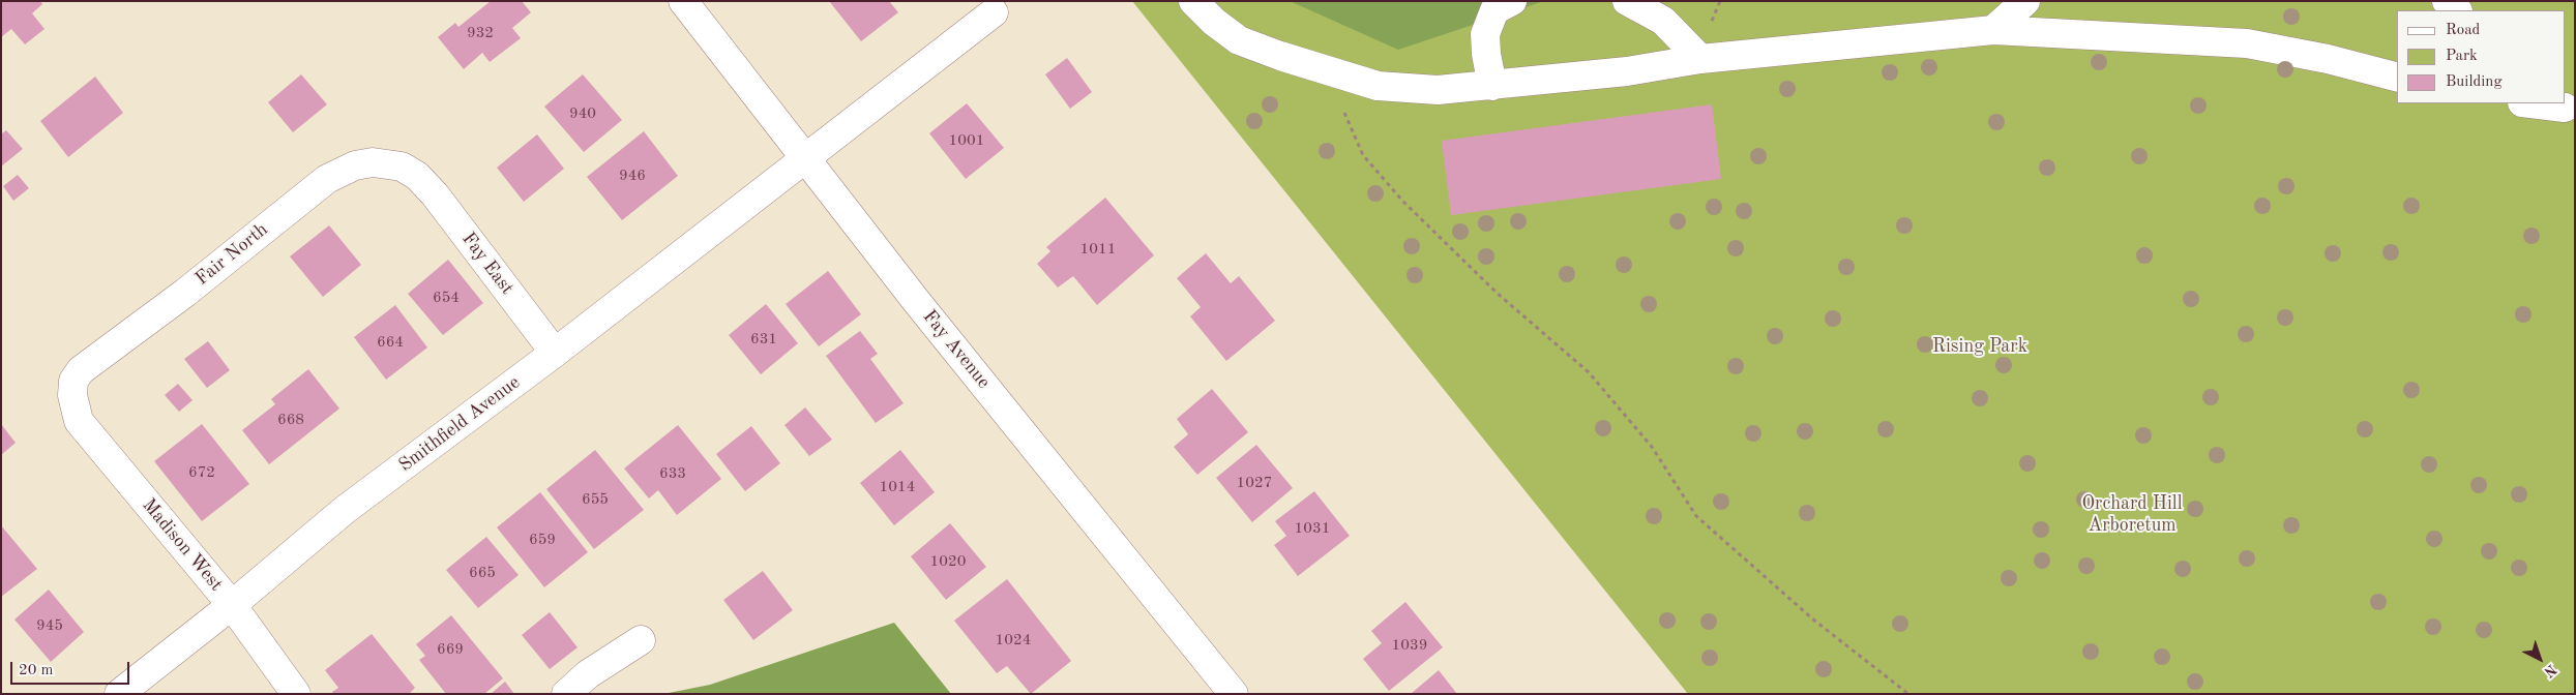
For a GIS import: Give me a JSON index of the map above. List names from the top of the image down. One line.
{"streets":{"street":["Fair North","Fay East","Fay Avenue","Smithfield Avenue","Madison West"]},"crossings":[["Fair North","Fay East"],["Fair North","Madison West"],["Fay East","Smithfield Avenue"],["Fay Avenue","Smithfield Avenue"],["Smithfield Avenue","Madison West"]],"parks":["Rising Park","Orchard Hill Arboretum"],"house_numbers":["932","940","1001","946","1011","654","631","664","668","672","633","1027","1014","655","1031","659","1020","665","945","1024","1039","669"],"legend":["Road","Park","Building"],"scale_bar":"20 m","north":"bottom right"}
